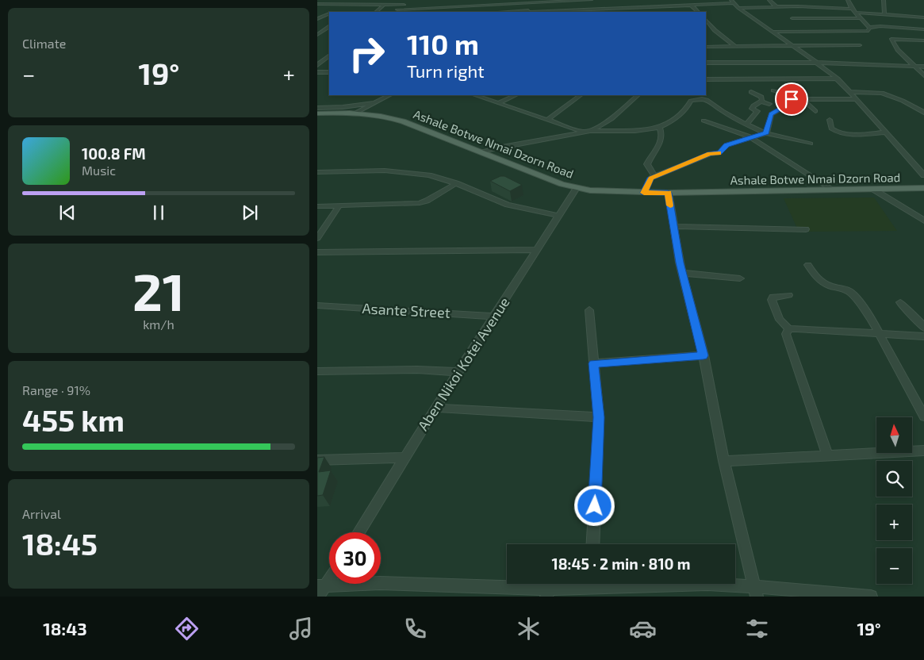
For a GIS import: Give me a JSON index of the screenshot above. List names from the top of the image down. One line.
{"streets":{"main road":["Ashale Botwe Nmai Dzorn Road"],"street":["Asante Street","Aben Nikoi Kotei Avenue"]},"crossings":[["Ashale Botwe Nmai Dzorn Road","Aben Nikoi Kotei Avenue"],["Asante Street","Aben Nikoi Kotei Avenue"]],"north":"top","page":{"tile":["Climate",["21","km/h"],["Range · 91%","455 km"],["Arrival","18:45"]],"turn":["110 m","Turn right"],"heat":["−","19°","+"],"song":["100.8 FM","Music"],"map_buttons":["+","−"],"limit":"30","trip":"18:45 · 2 min · 810 m","tabs":["18:43","19°"]}}
